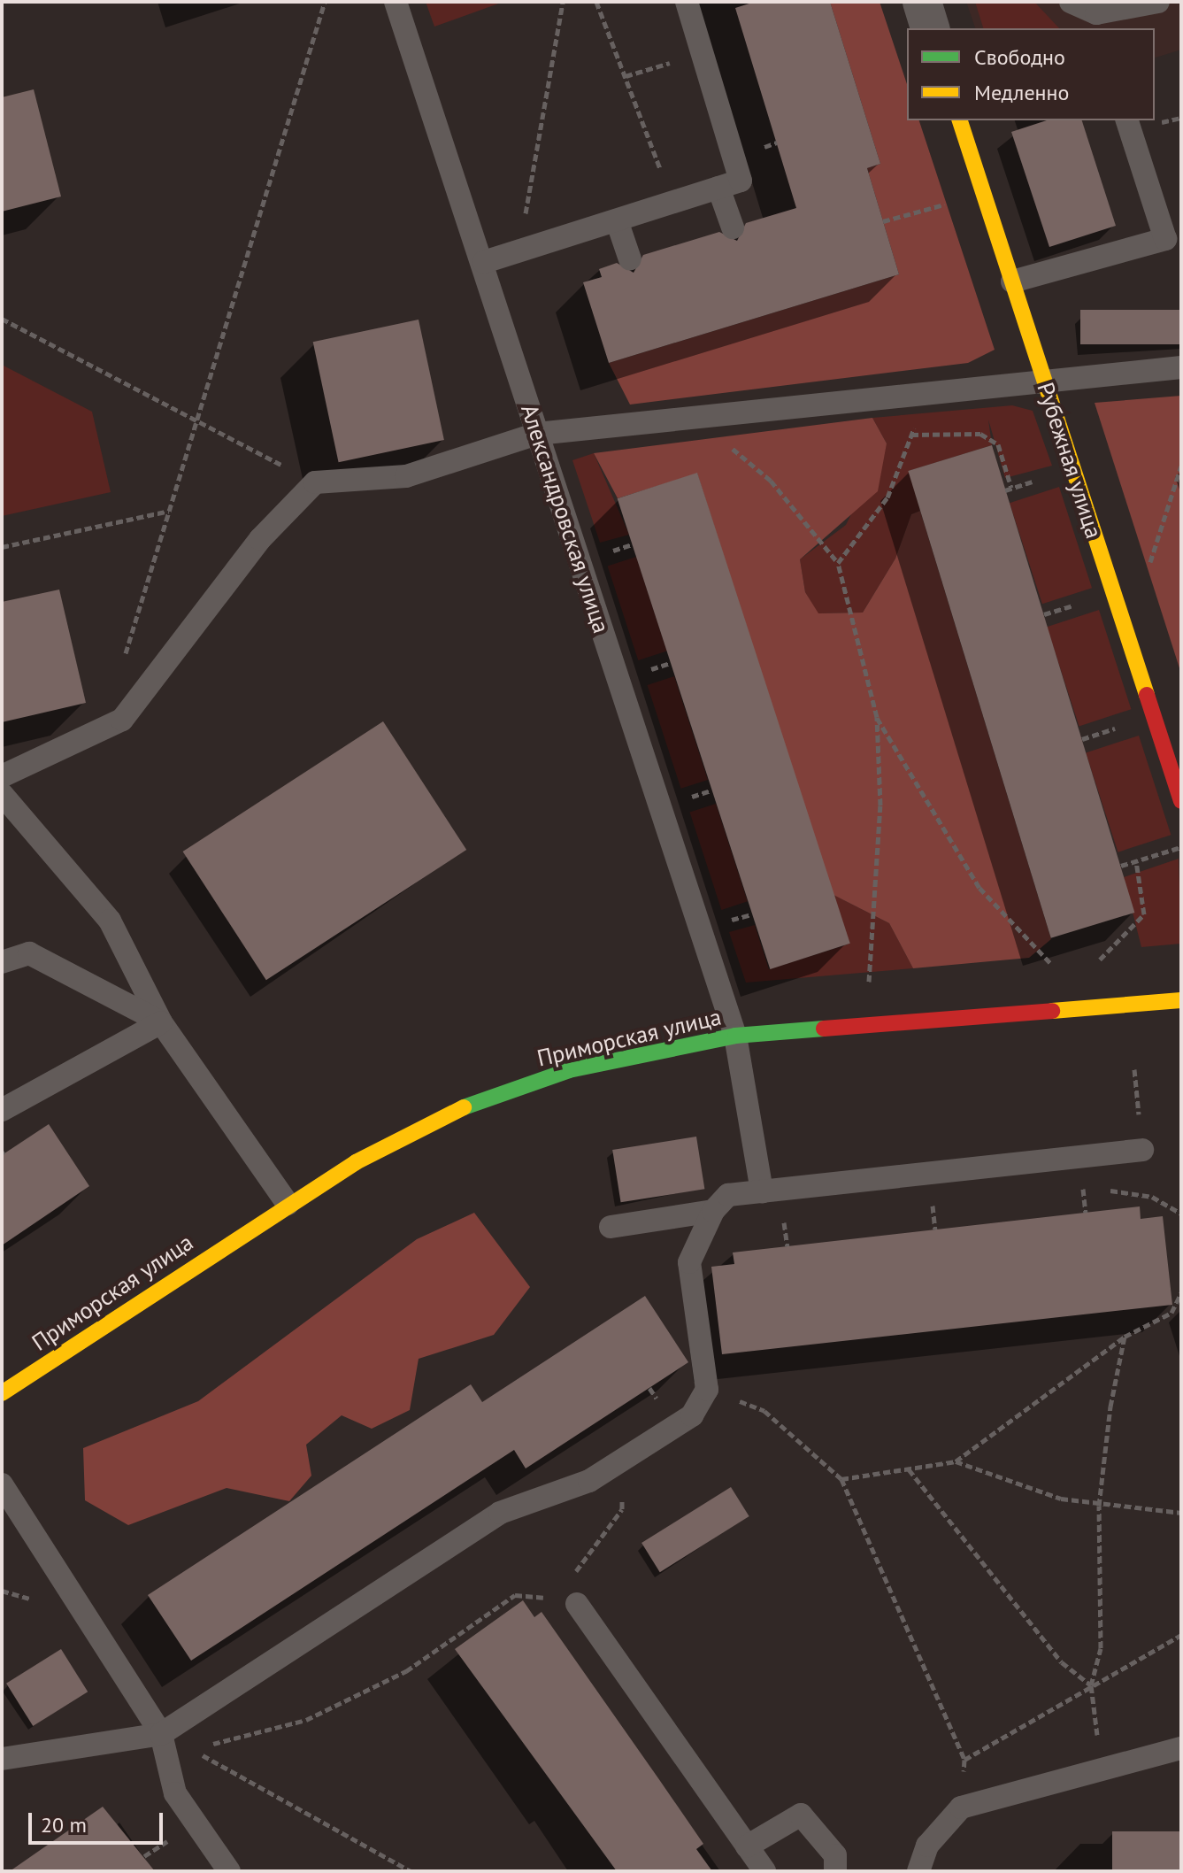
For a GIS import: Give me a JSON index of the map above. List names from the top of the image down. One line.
{"streets":{"main road":["Рубежная улица","Приморская улица"],"lane":["Александровская улица"]},"crossings":[["Александровская улица","Приморская улица"]],"legend":["Свободно","Медленно"],"scale_bar":"20 m"}
